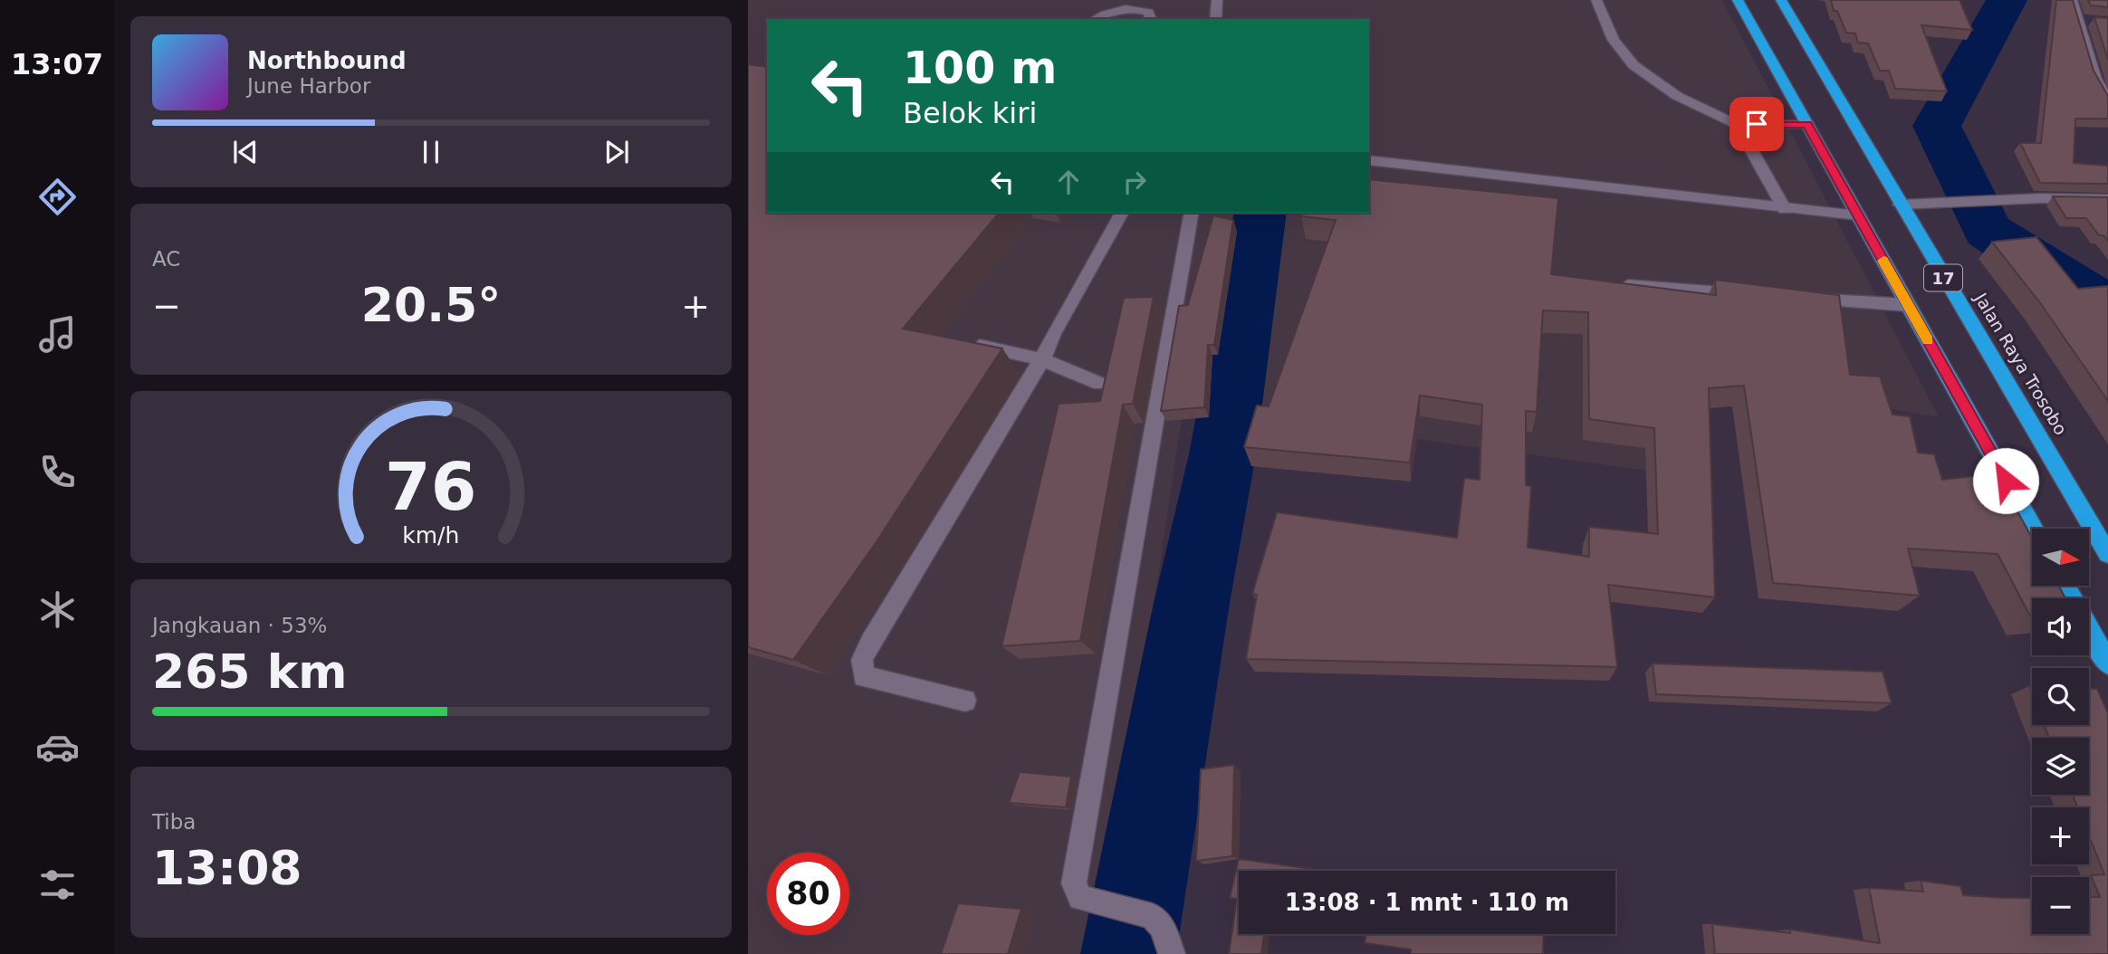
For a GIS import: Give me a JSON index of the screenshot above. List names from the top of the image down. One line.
{"streets":{"highway":["17","Jalan Raya Trosobo"]},"north":"right","page":{"tabs":"13:07","turn":["100 m","Belok kiri"],"song":["Northbound","June Harbor"],"tile":["AC",["Jangkauan · 53%","265 km"],["Tiba","13:08"]],"heat":["−","20.5°","+"],"map_buttons":["+","−"],"limit":"80","trip":"13:08 · 1 mnt · 110 m","gauge":["76","km/h"]}}
